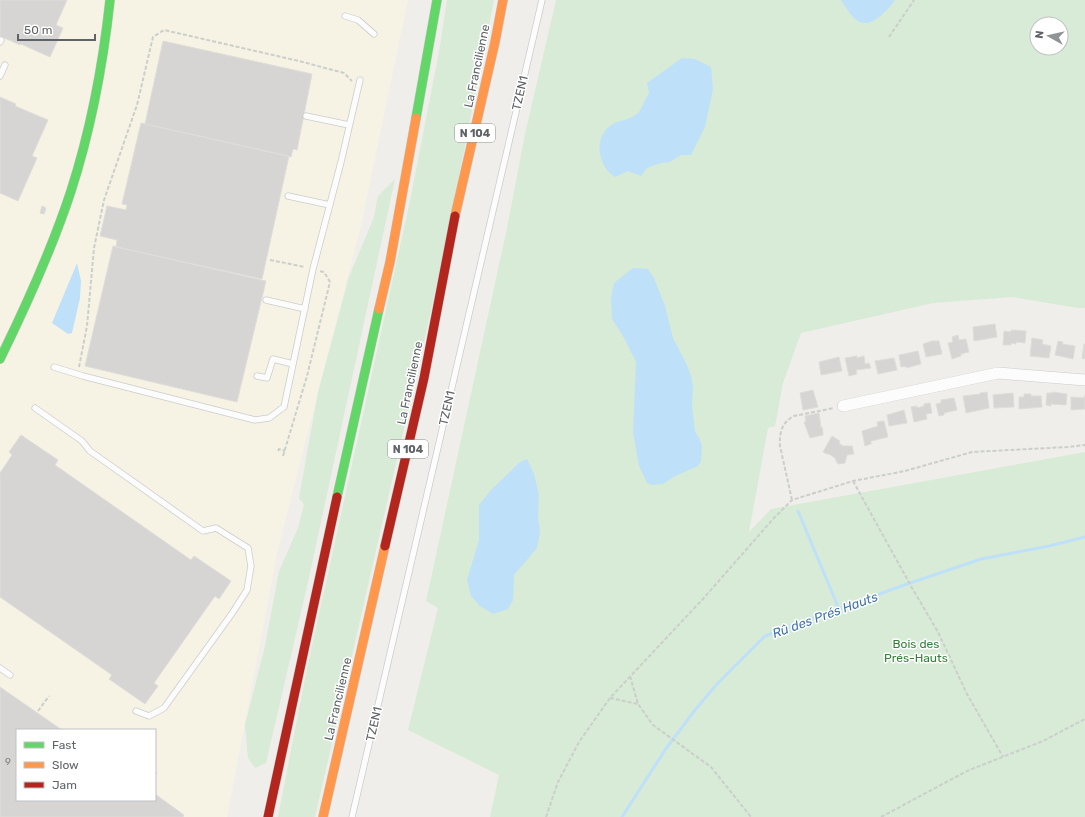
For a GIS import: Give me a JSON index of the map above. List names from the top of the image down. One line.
{"streets":{"main road":["La Francilienne","N 104"],"lane":["TZEN1"]},"water":["Rû des Prés Hauts"],"parks":["Bois des Prés-Hauts"],"house_numbers":["9"],"legend":["Fast","Slow","Jam"],"scale_bar":"50 m","north":"left"}
